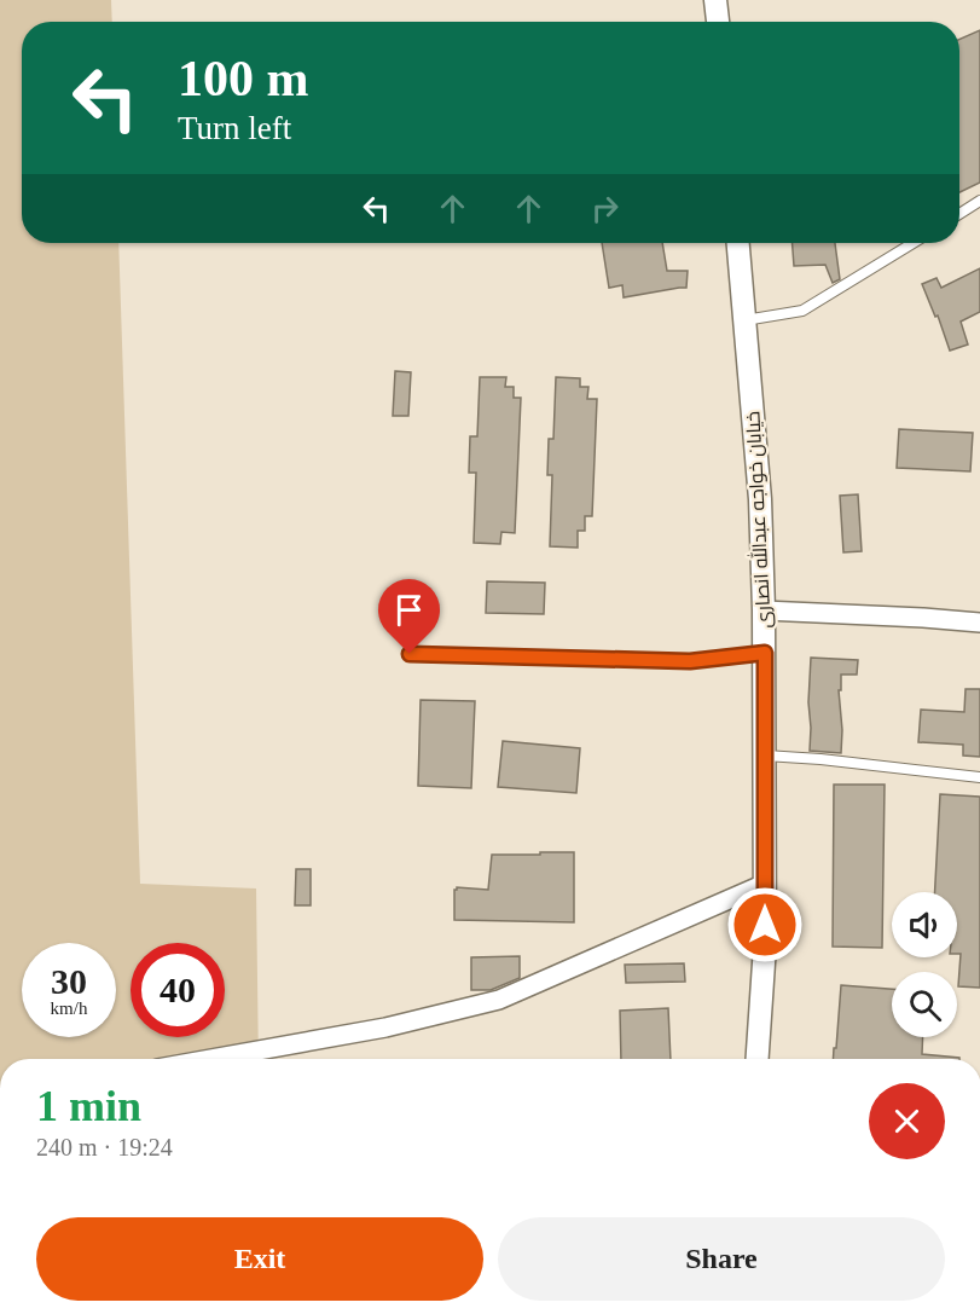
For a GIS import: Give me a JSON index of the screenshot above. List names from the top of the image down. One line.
{"streets":{"street":["خیابان خواجه عبدالله انصاری"]},"page":{"turn":["100 m","Turn left"],"speed":"30 km/h","limit":"40","heading":["1 min","240 m · 19:24"],"buttons":["Exit","Share"]}}
